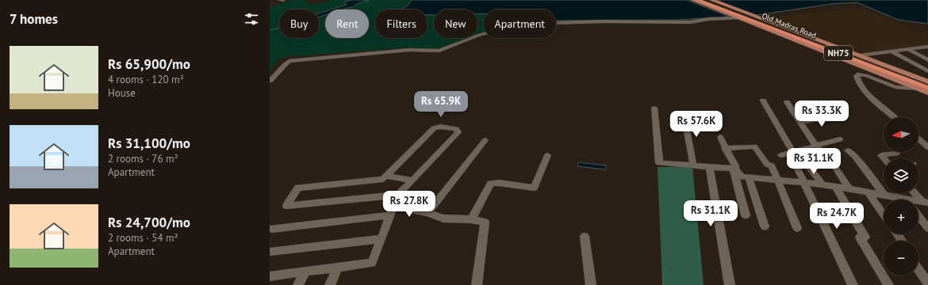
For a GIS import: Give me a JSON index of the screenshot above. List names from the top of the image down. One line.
{"streets":{"highway":["Old Madras Road","NH75"]},"north":"left","page":{"heading":"7 homes","chip":["Buy","Rent","Filters","New","Apartment"],"list":[{"name":"Rs 65,900/mo","note":"4 rooms · 120 m² · House"},{"name":"Rs 31,100/mo","note":"2 rooms · 76 m² · Apartment"},{"name":"Rs 24,700/mo","note":"2 rooms · 54 m² · Apartment"}],"price":["Rs 65.9K","Rs 33.3K","Rs 57.6K","Rs 31.1K","Rs 27.8K","Rs 31.1K","Rs 24.7K"],"map_buttons":["+","−"]}}
